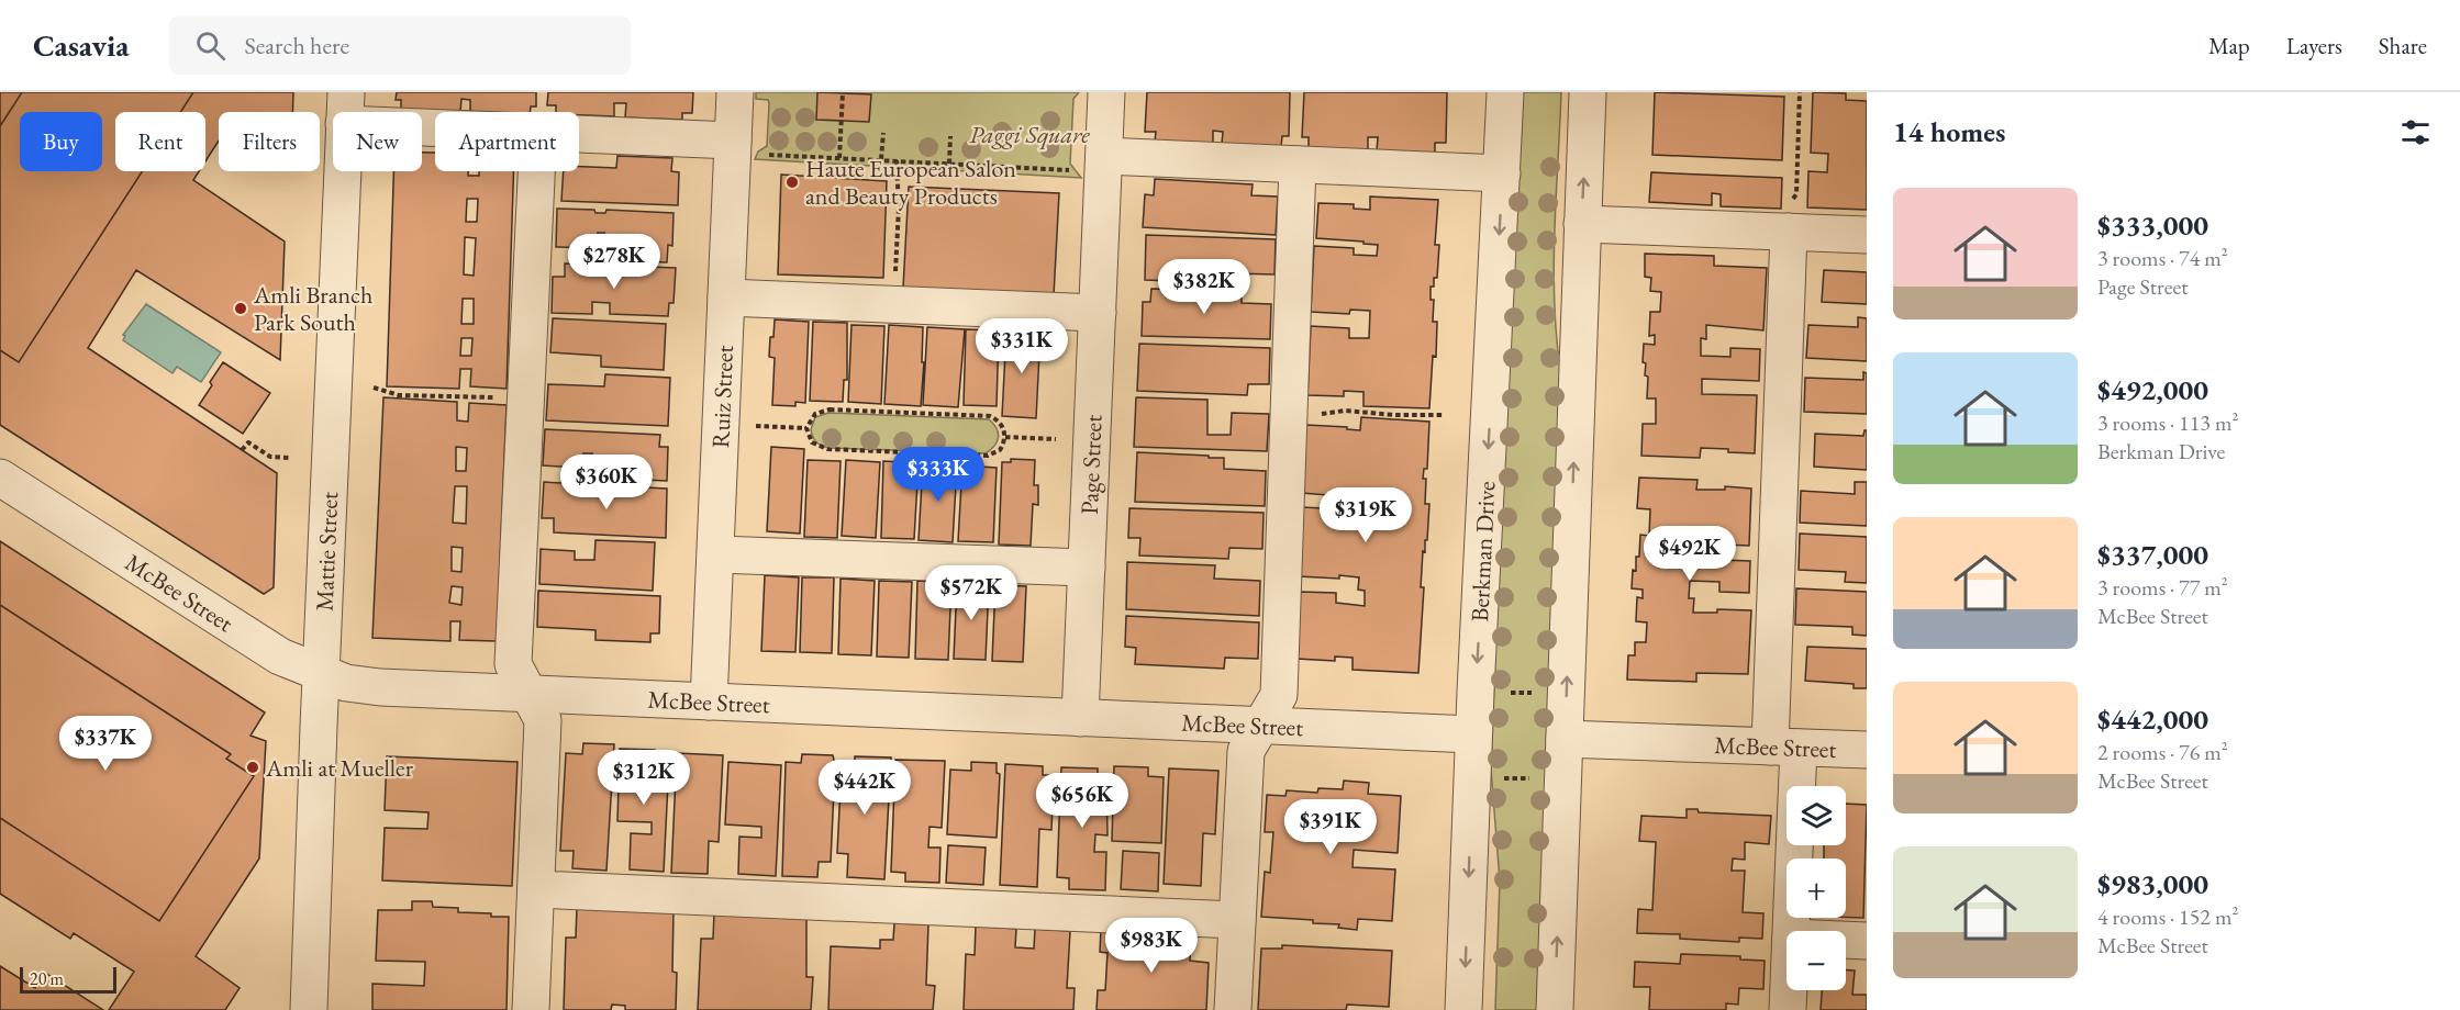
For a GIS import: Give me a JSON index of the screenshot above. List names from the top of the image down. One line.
{"streets":{"street":["Ruiz Street","Page Street","Mattie Street","Berkman Drive","McBee Street"]},"crossings":[["Ruiz Street","McBee Street"],["Page Street","McBee Street"],["Mattie Street","McBee Street"],["Berkman Drive","McBee Street"]],"parks":["Paggi Square"],"places":["Haute European Salon and Beauty Products","Amli Branch Park South","Amli at Mueller"],"scale_bar":"20 m","page":{"header":"Casavia","search":"Search here","nav":["Map","Layers","Share"],"heading":"14 homes","chip":["Buy","Rent","Filters","New","Apartment"],"list":[{"name":"$333,000","note":"3 rooms · 74 m² · Page Street"},{"name":"$492,000","note":"3 rooms · 113 m² · Berkman Drive"},{"name":"$337,000","note":"3 rooms · 77 m² · McBee Street"},{"name":"$442,000","note":"2 rooms · 76 m² · McBee Street"},{"name":"$983,000","note":"4 rooms · 152 m² · McBee Street"}],"price":["$278K","$382K","$331K","$333K","$360K","$319K","$492K","$572K","$337K","$312K","$442K","$656K","$391K","$983K"],"map_buttons":["+","−"],"scale":"20 m"}}
